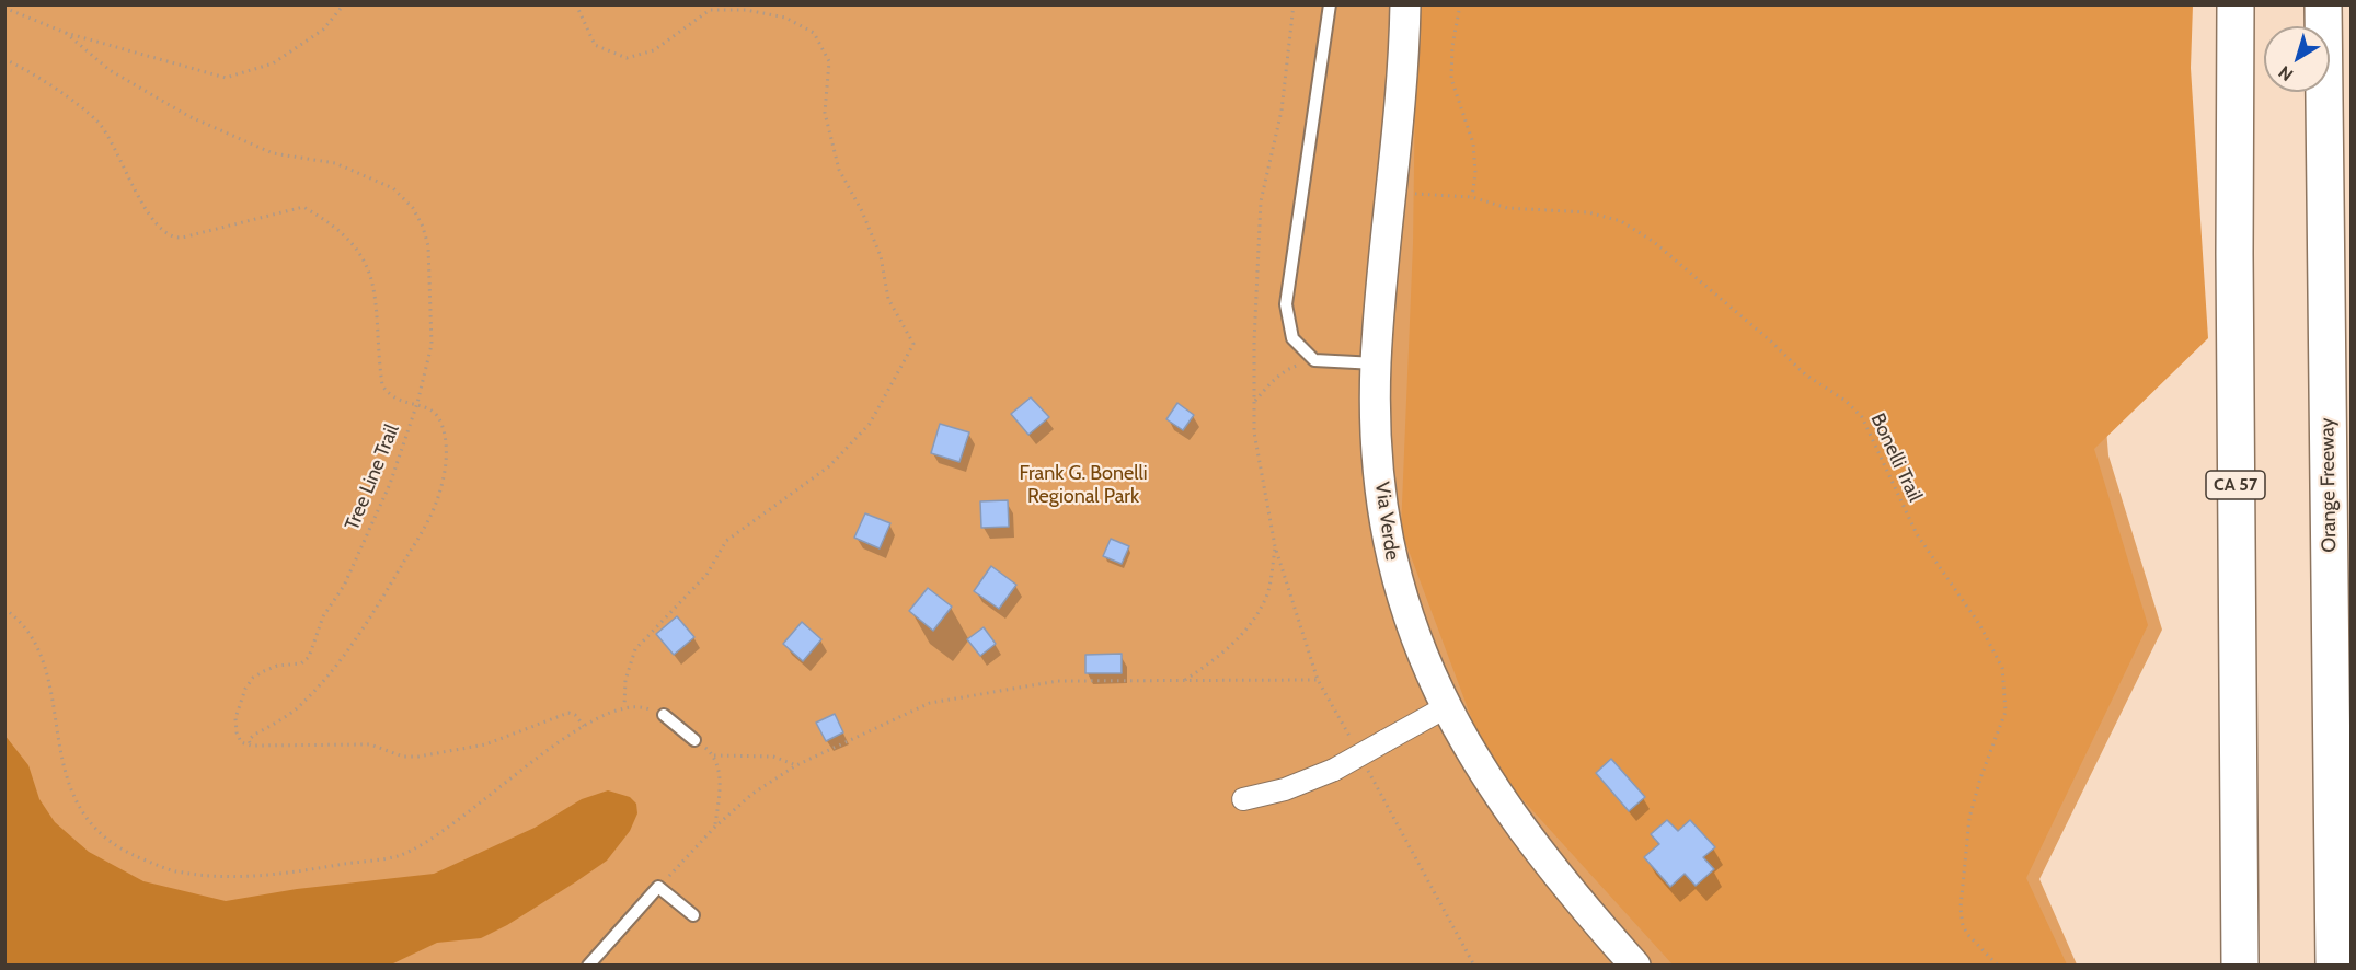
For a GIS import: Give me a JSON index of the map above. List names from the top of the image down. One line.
{"streets":{"highway":["CA 57","Orange Freeway"],"main road":["Via Verde"],"path":["Bonelli Trail","Tree Line Trail"]},"crossings":[["Bonelli Trail","Via Verde"]],"parks":["Frank G. Bonelli Regional Park"],"north":"bottom left"}
